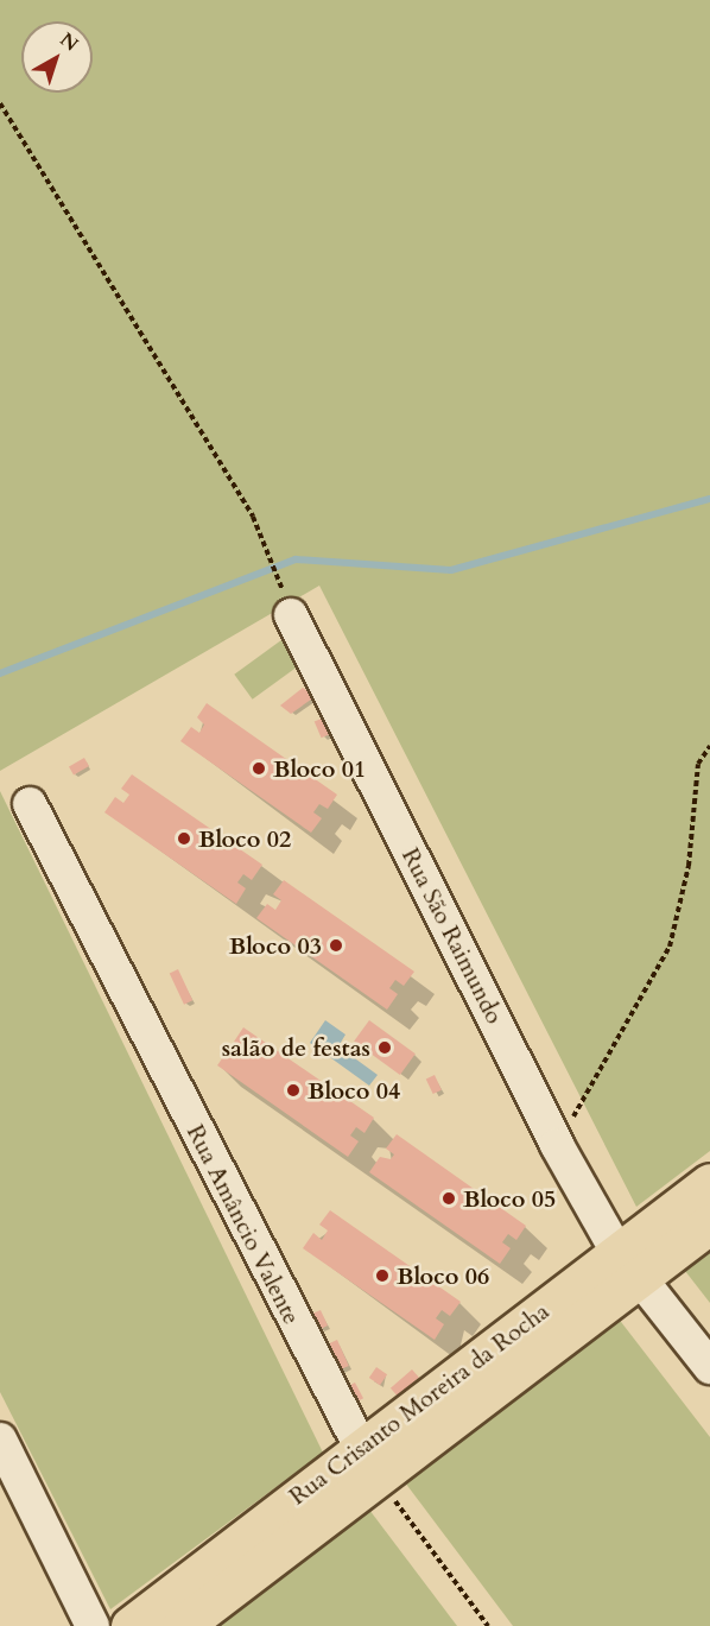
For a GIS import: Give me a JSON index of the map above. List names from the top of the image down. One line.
{"streets":{"main road":["Rua Crisanto Moreira da Rocha"],"street":["Rua São Raimundo","Rua Amâncio Valente"]},"crossings":[["Rua São Raimundo","Rua Crisanto Moreira da Rocha"],["Rua Amâncio Valente","Rua Crisanto Moreira da Rocha"]],"places":["Bloco 01","Bloco 02","Bloco 03","salão de festas","Bloco 04","Bloco 05","Bloco 06"],"north":"top right"}
